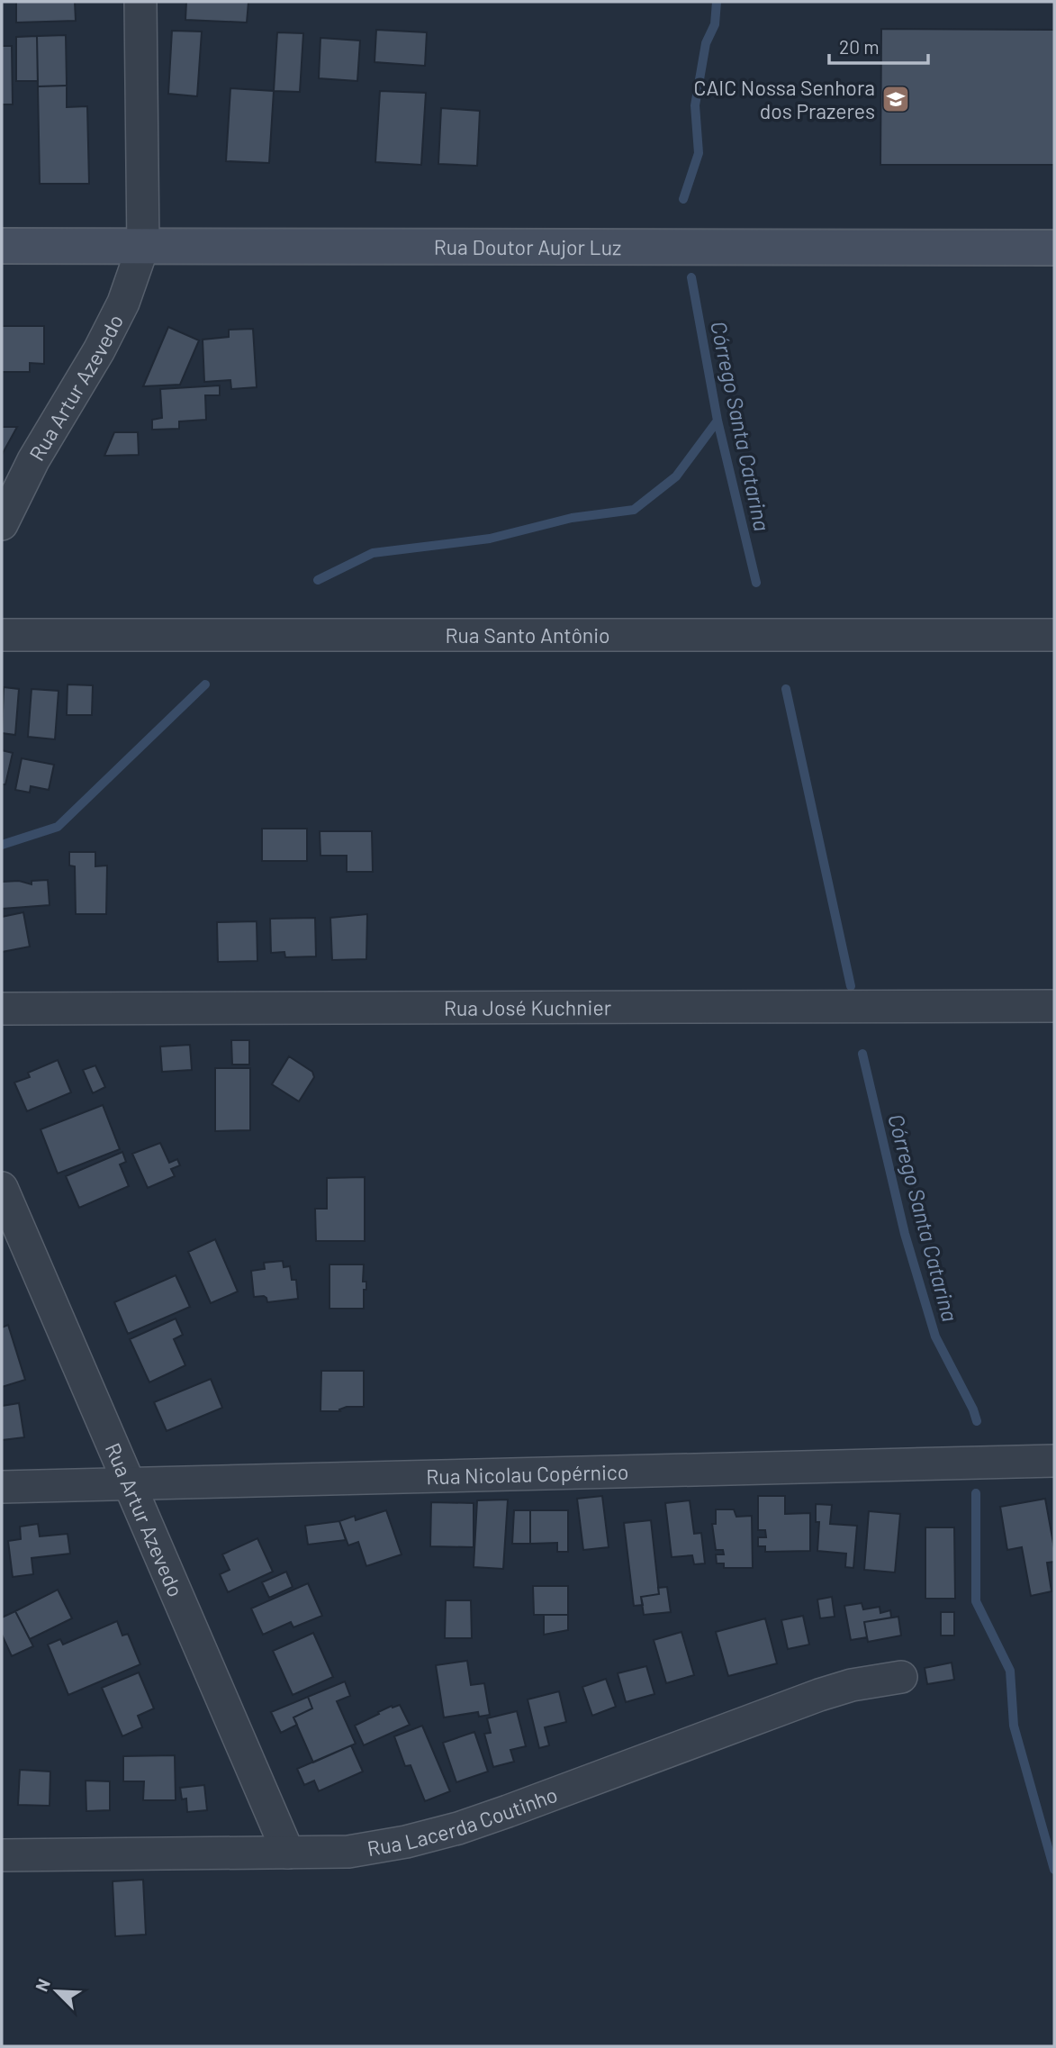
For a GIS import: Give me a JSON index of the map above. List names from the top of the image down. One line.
{"streets":{"street":["Rua Doutor Aujor Luz","Rua Artur Azevedo","Rua Santo Antônio","Rua José Kuchnier","Rua Nicolau Copérnico","Rua Lacerda Coutinho"]},"crossings":[["Rua Doutor Aujor Luz","Rua Artur Azevedo"],["Rua Artur Azevedo","Rua Nicolau Copérnico"],["Rua Artur Azevedo","Rua Lacerda Coutinho"]],"water":["Córrego Santa Catarina"],"places":{"school or university":["CAIC Nossa Senhora dos Prazeres"]},"scale_bar":"20 m","north":"top left"}
